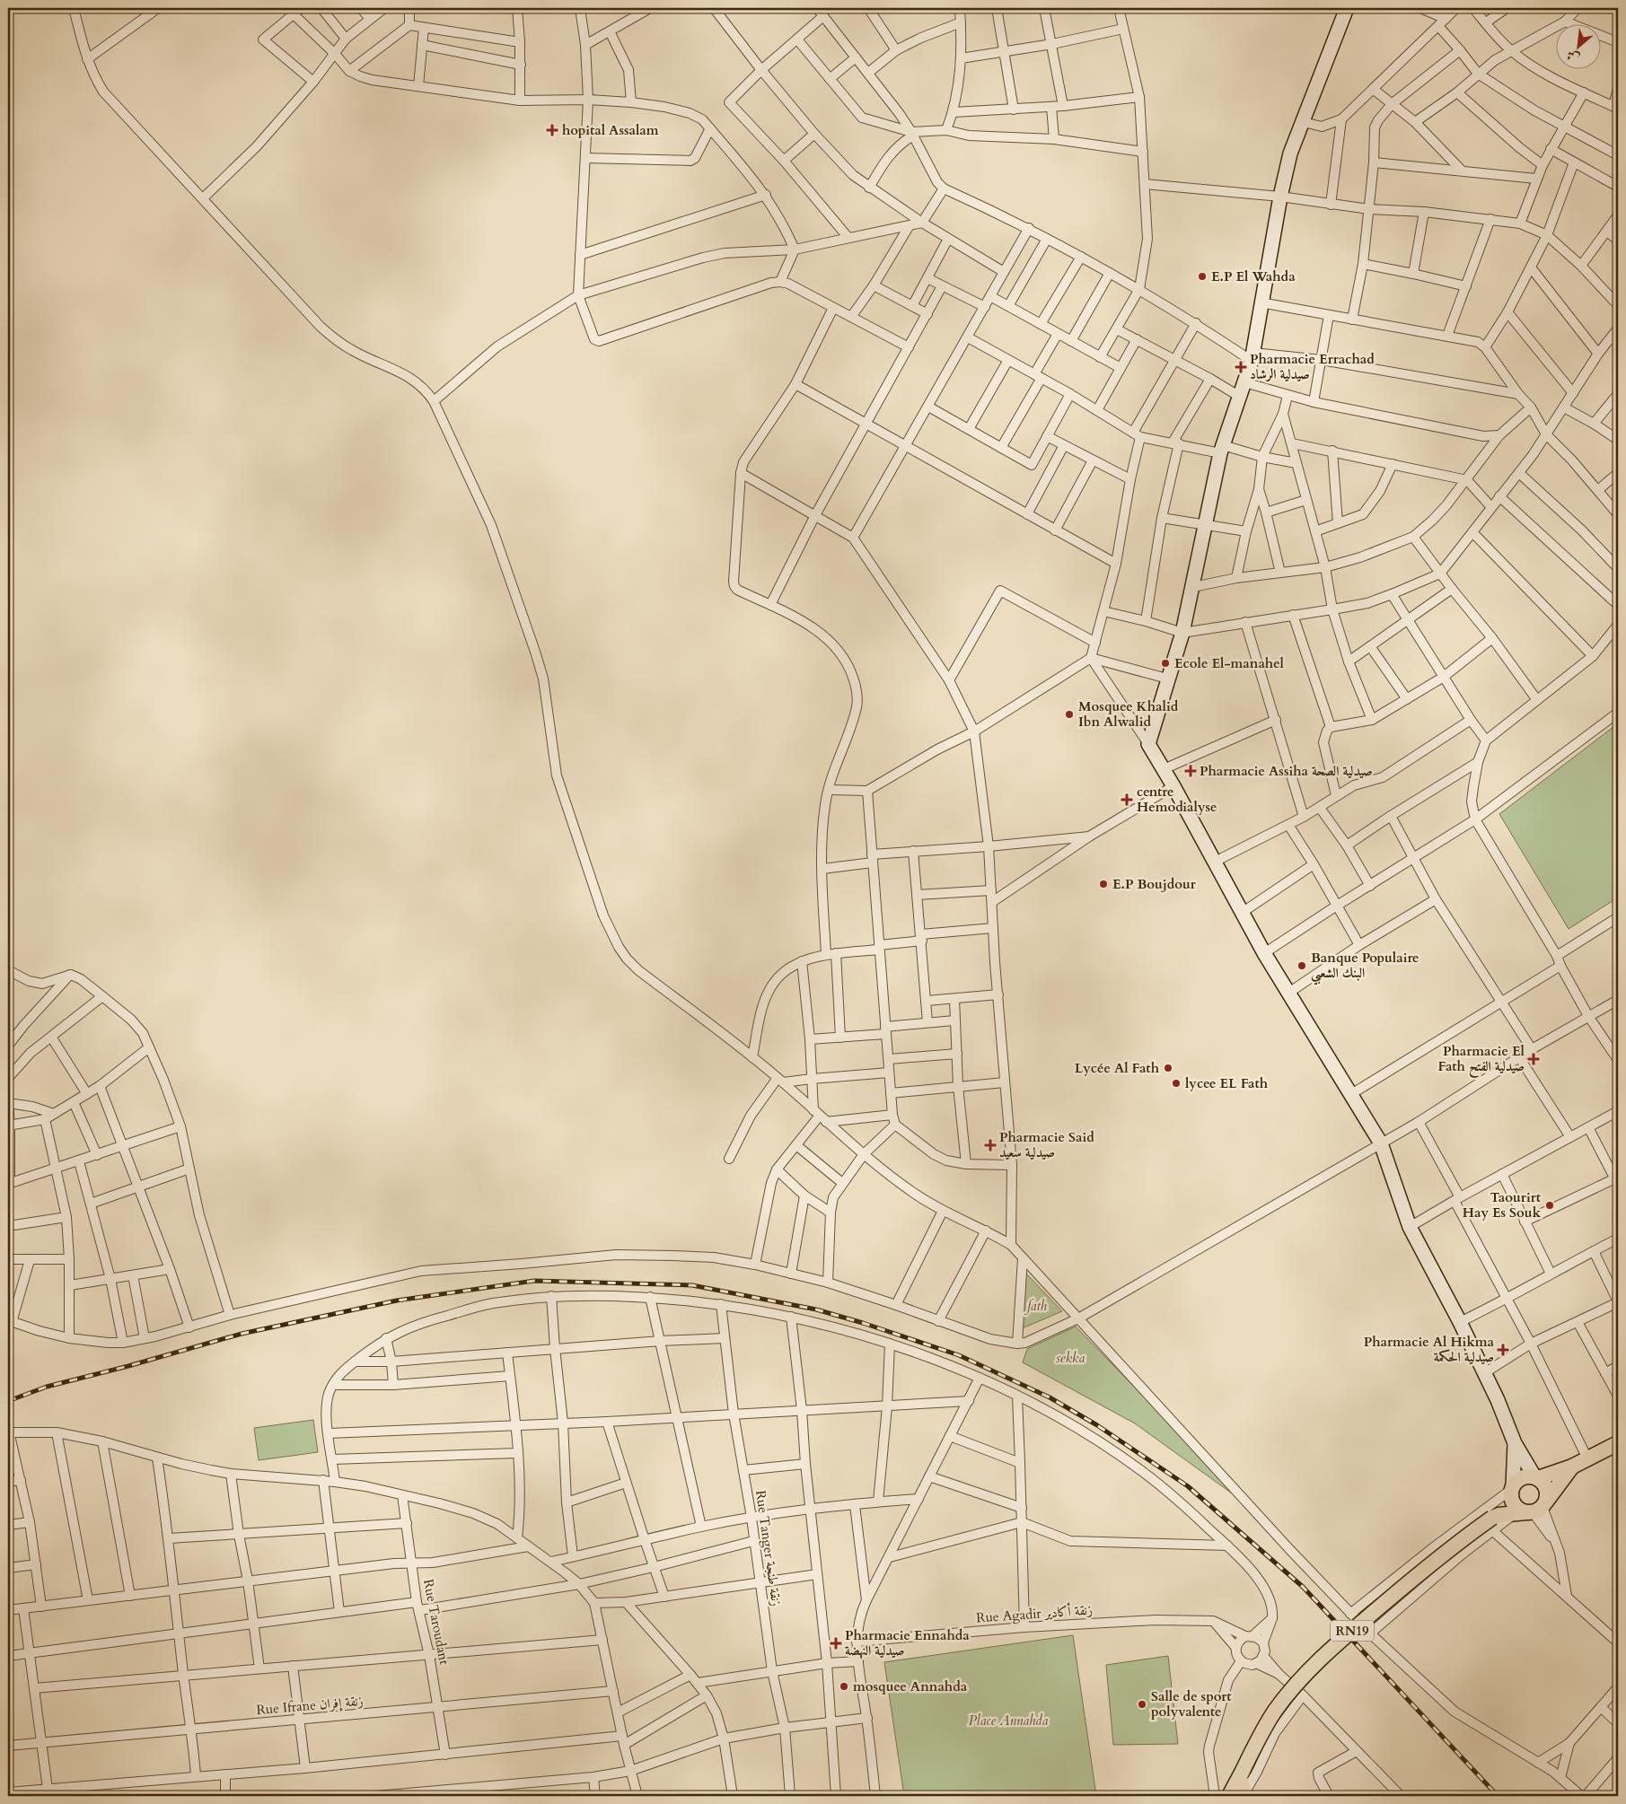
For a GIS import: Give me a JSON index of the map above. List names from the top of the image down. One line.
{"streets":{"main road":["RN19"],"street":["Rue Tanger زنقة طنجة","Rue Agadir زنقة أكادير","Rue Taroudant","Rue Ifrane زنقة إفران"]},"crossings":[["Rue Taroudant","Rue Ifrane زنقة إفران"]],"parks":["fath","sekka","Place Annahda"],"places":{"health":["hopital Assalam","Pharmacie Errachad صيدلية الرشاد","Pharmacie Assiha صيدلية الصحة","centre Hemodialyse","Pharmacie El Fath صيدلية الفتح","Pharmacie Said صيدلية سعيد","Pharmacie Al Hikma صيدلية الحكمة","Pharmacie Ennahda صيدلية النهضة"],"other":["E.P El Wahda","Ecole El-manahel","Mosquee Khalid Ibn Alwalid","E.P Boujdour","Banque Populaire البنك الشعبي","Lycée Al Fath","lycee EL Fath","Taourirt Hay Es Souk","mosquee Annahda","Salle de sport polyvalente"]},"north":"bottom left"}
